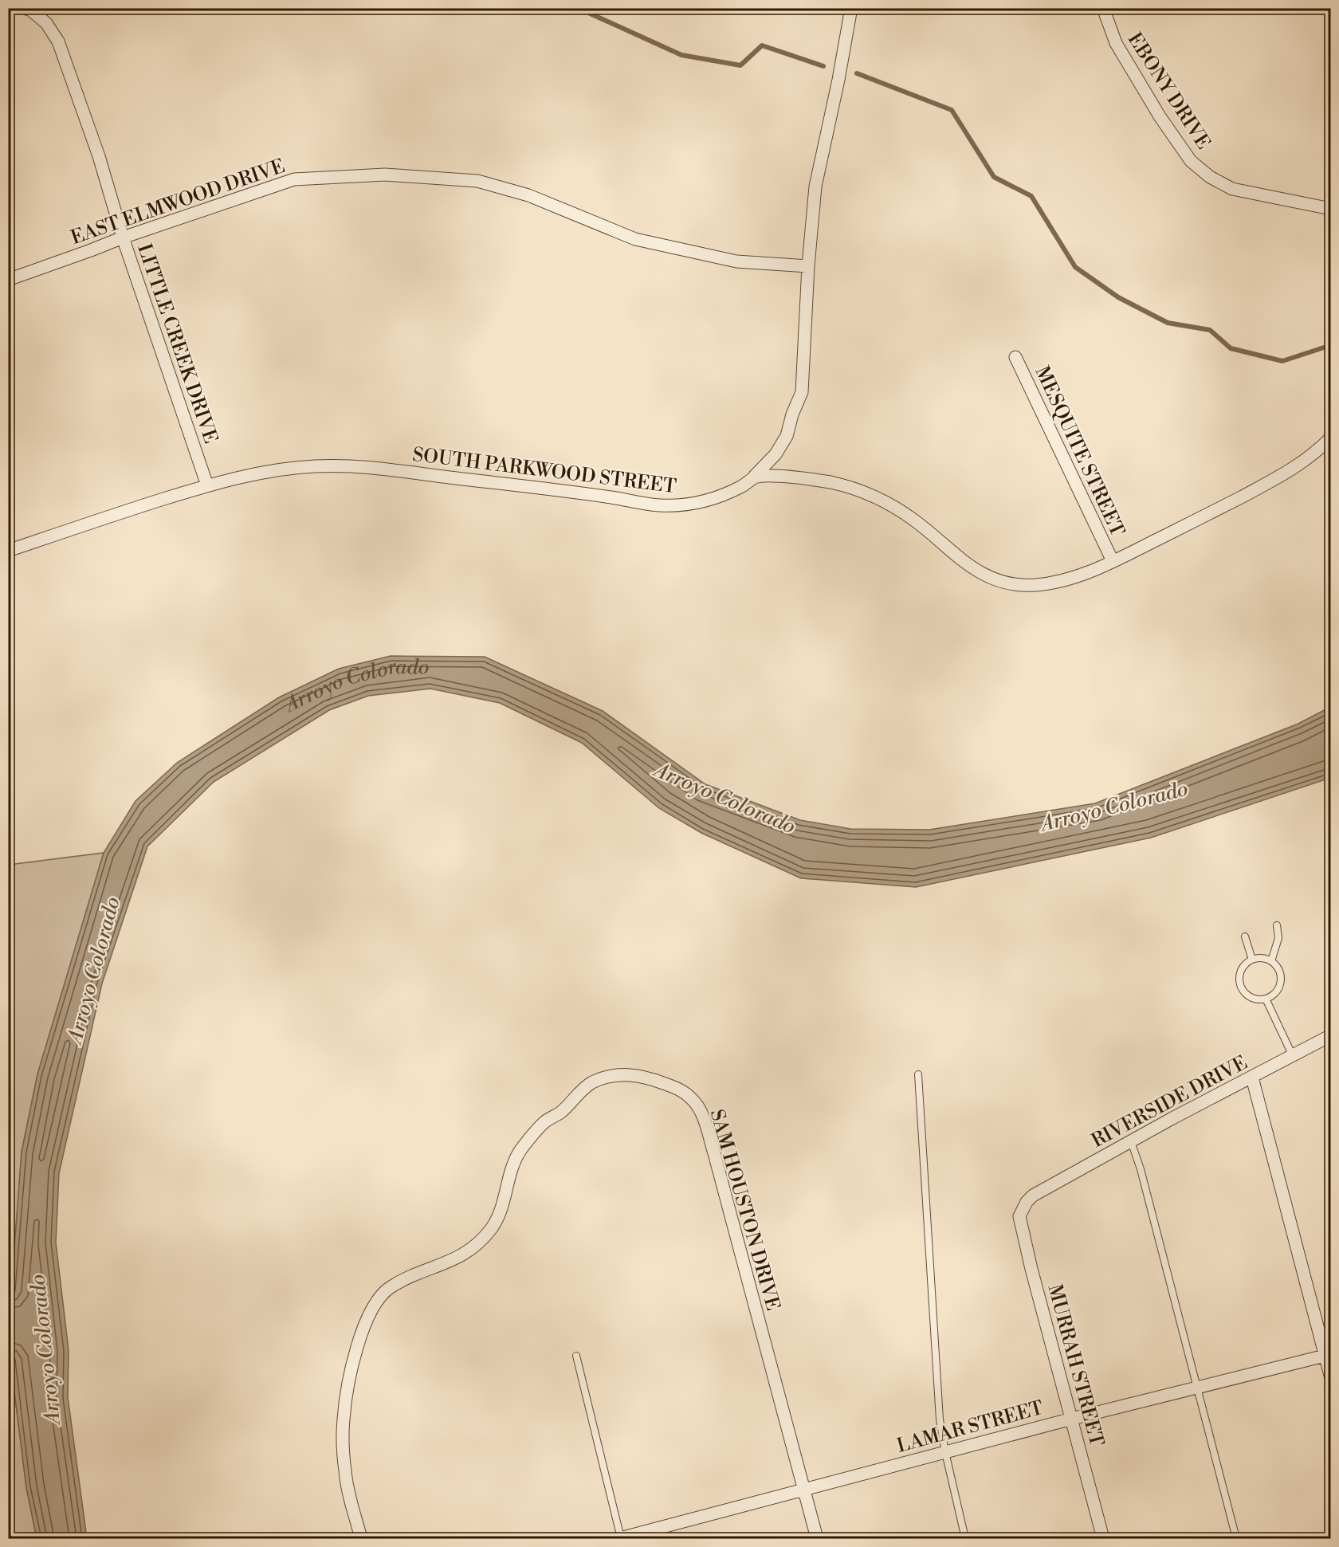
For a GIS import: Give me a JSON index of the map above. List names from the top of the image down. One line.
{"streets":{"street":["EBONY DRIVE","EAST ELMWOOD DRIVE","LITTLE CREEK DRIVE","MESQUITE STREET","SOUTH PARKWOOD STREET","RIVERSIDE DRIVE","SAM HOUSTON DRIVE","MURRAH STREET","LAMAR STREET"]},"crossings":[["EAST ELMWOOD DRIVE","LITTLE CREEK DRIVE"],["EAST ELMWOOD DRIVE","SOUTH PARKWOOD STREET"],["LITTLE CREEK DRIVE","SOUTH PARKWOOD STREET"],["RIVERSIDE DRIVE","MURRAH STREET"],["SAM HOUSTON DRIVE","LAMAR STREET"],["MURRAH STREET","LAMAR STREET"]],"water":["Arroyo Colorado"]}
